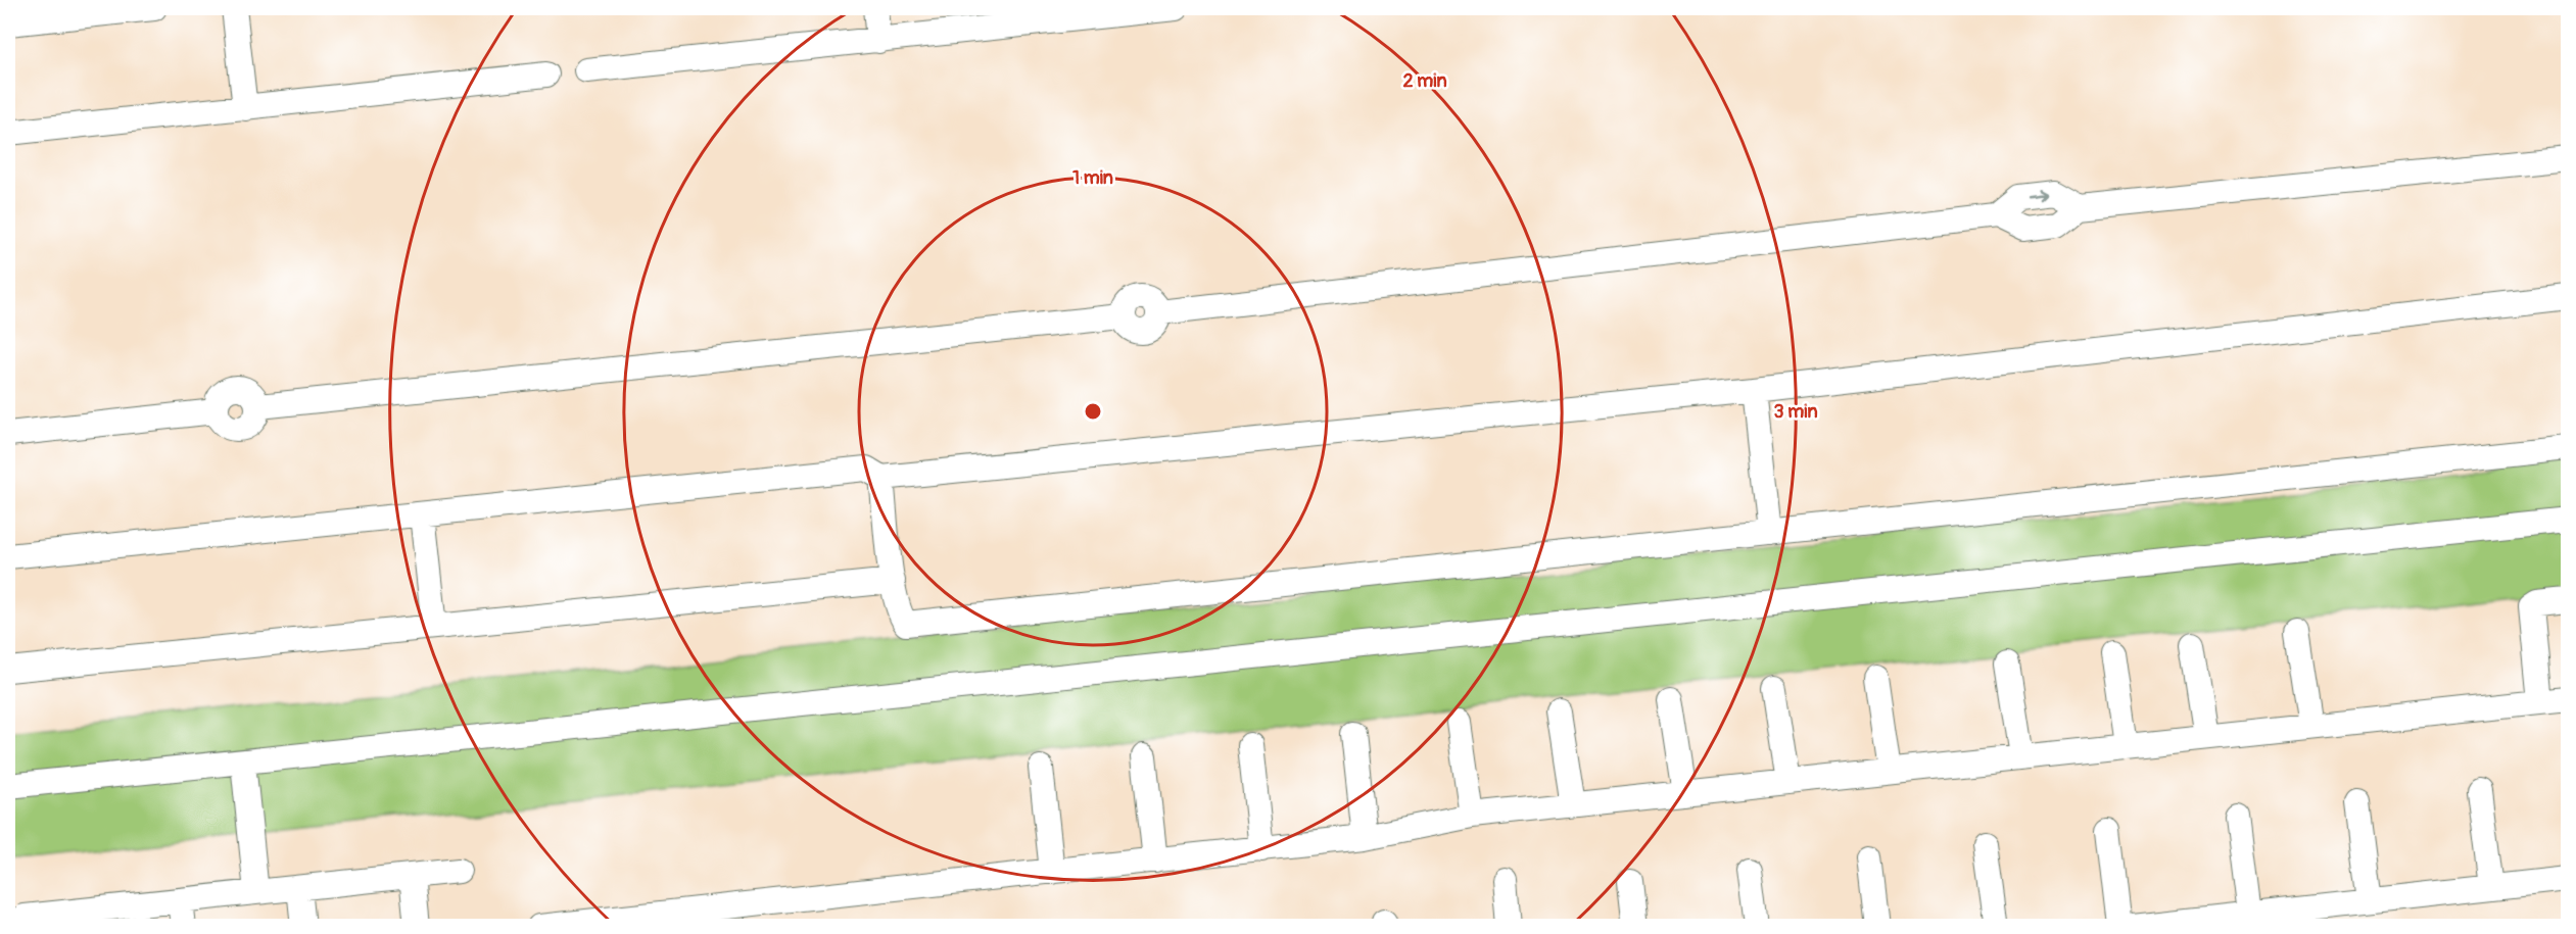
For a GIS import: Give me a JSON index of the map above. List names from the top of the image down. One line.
{"rings":["2 min","1 min","3 min"]}
